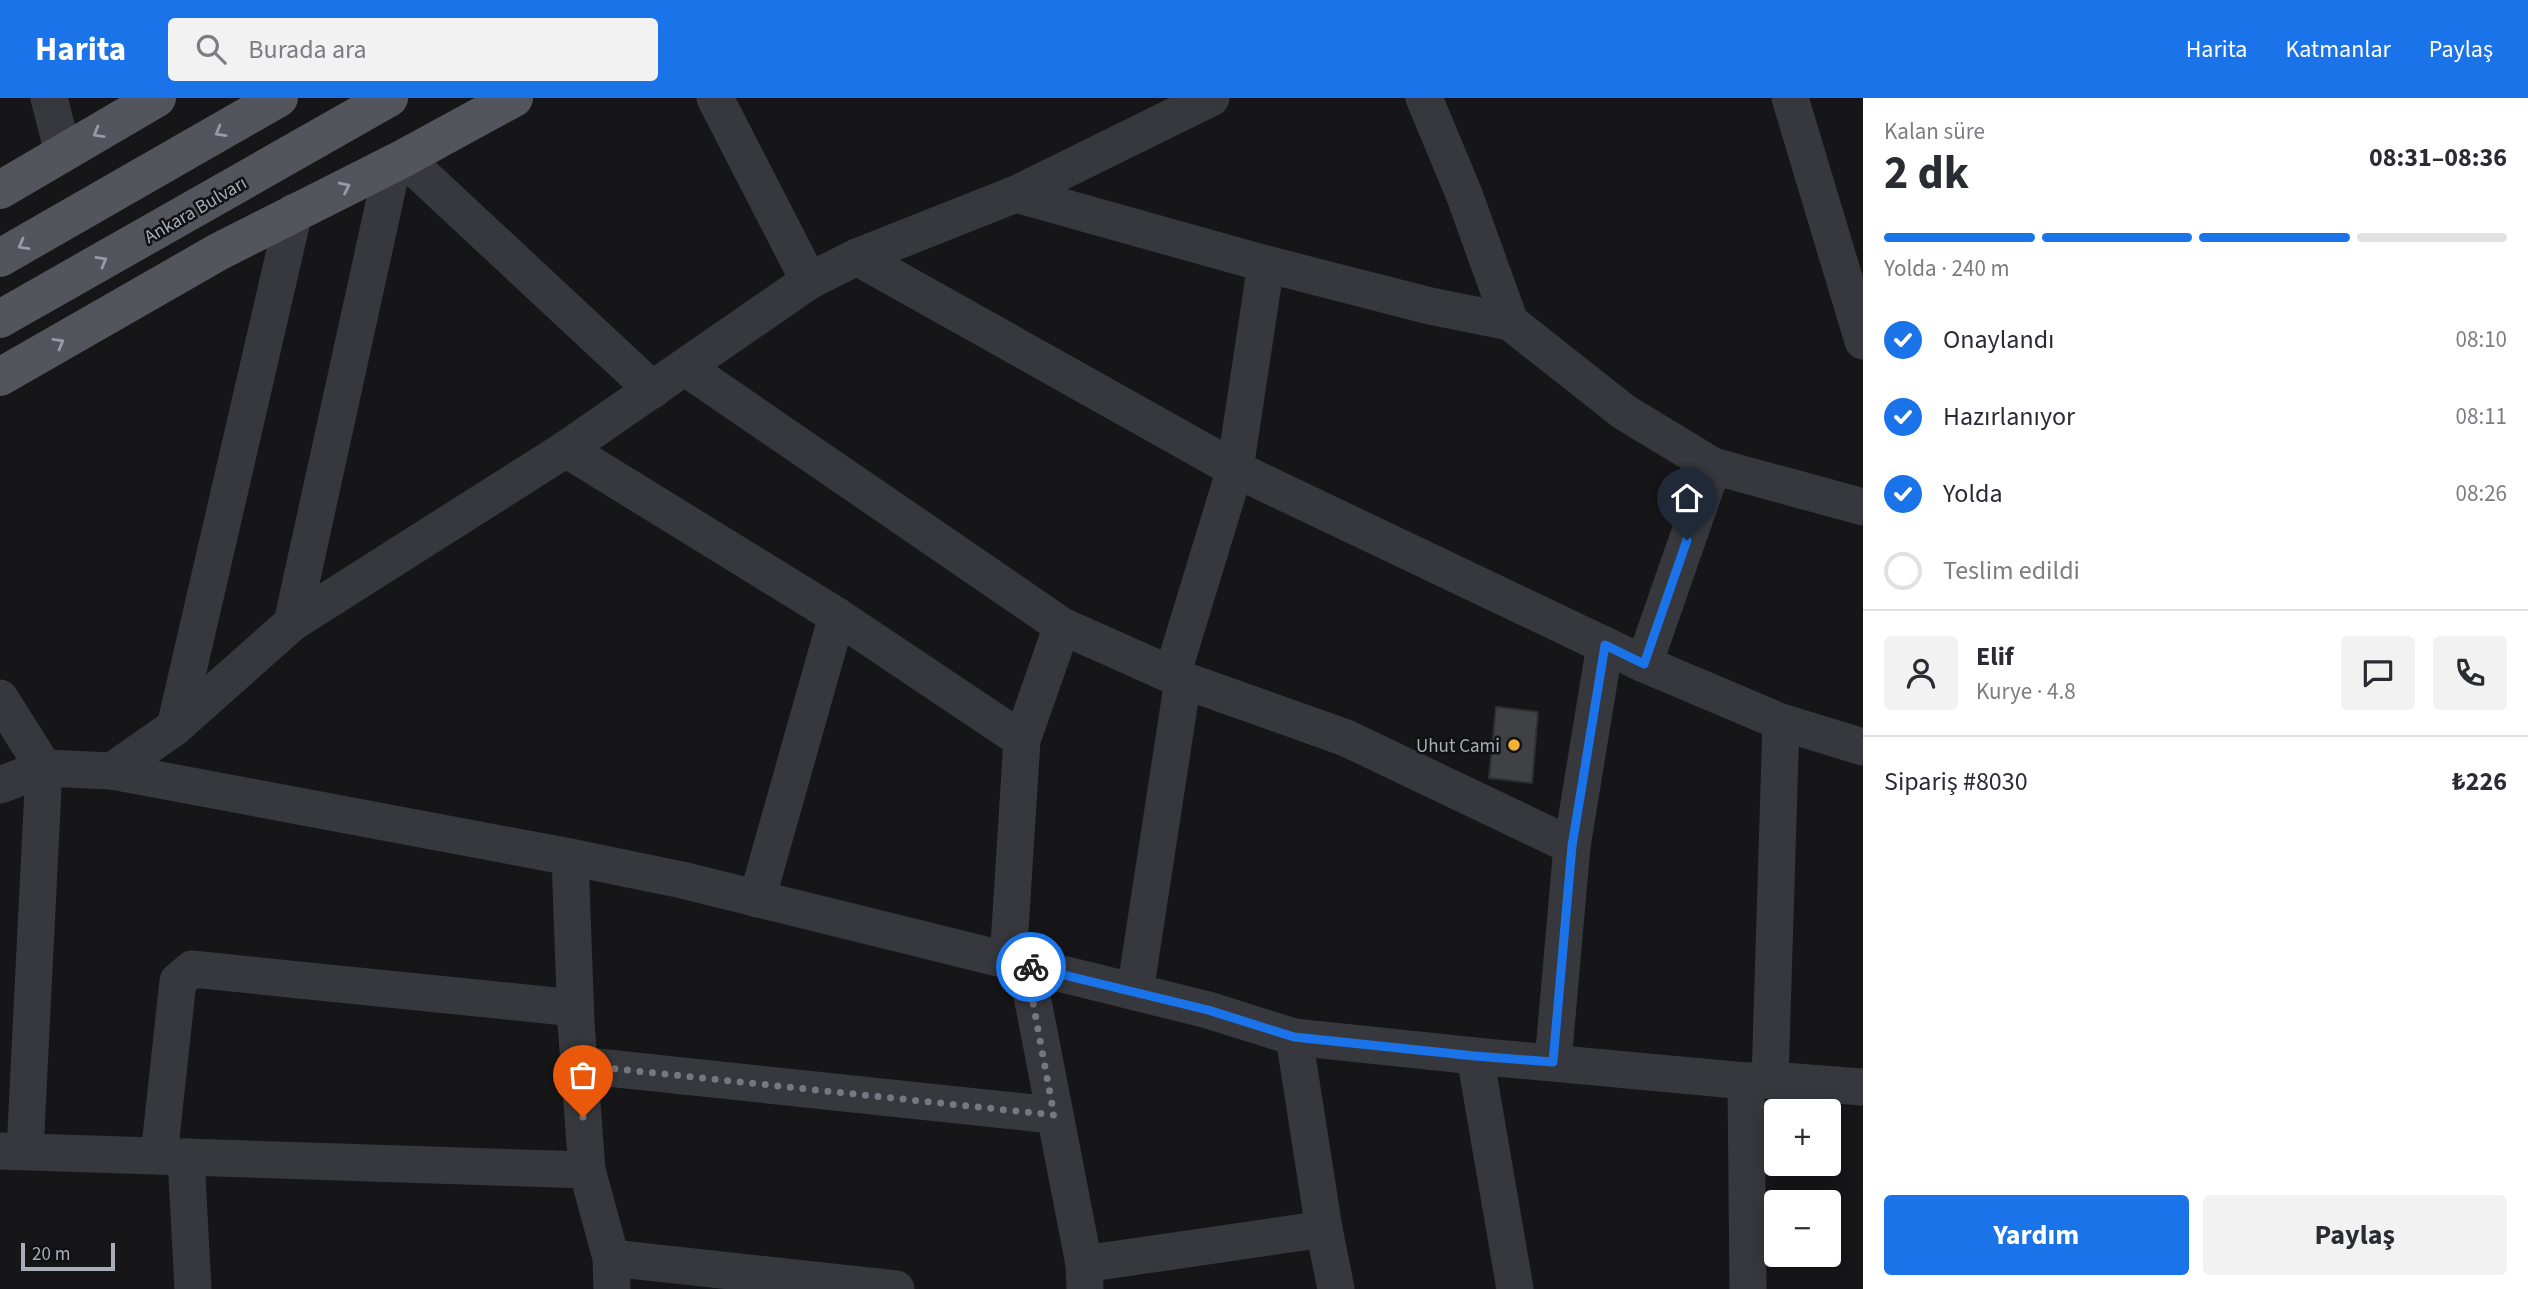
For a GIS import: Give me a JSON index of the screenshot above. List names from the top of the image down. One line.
{"streets":{"main road":["Ankara Bulvarı"]},"places":["Uhut Cami"],"scale_bar":"20 m","page":{"header":"Harita","search":"Burada ara","nav":["Harita","Katmanlar","Paylaş"],"heading":["2 dk","Kalan süre","08:31–08:36"],"panel":["Elif","Kurye · 4.8","Sipariş #8030","₺226"],"bar":"Yolda · 240 m","list":[["Onaylandı","08:10"],["Hazırlanıyor","08:11"],["Yolda","08:26"],"Teslim edildi"],"map_buttons":["+","−"],"buttons":["Yardım","Paylaş"],"scale":"20 m"}}
